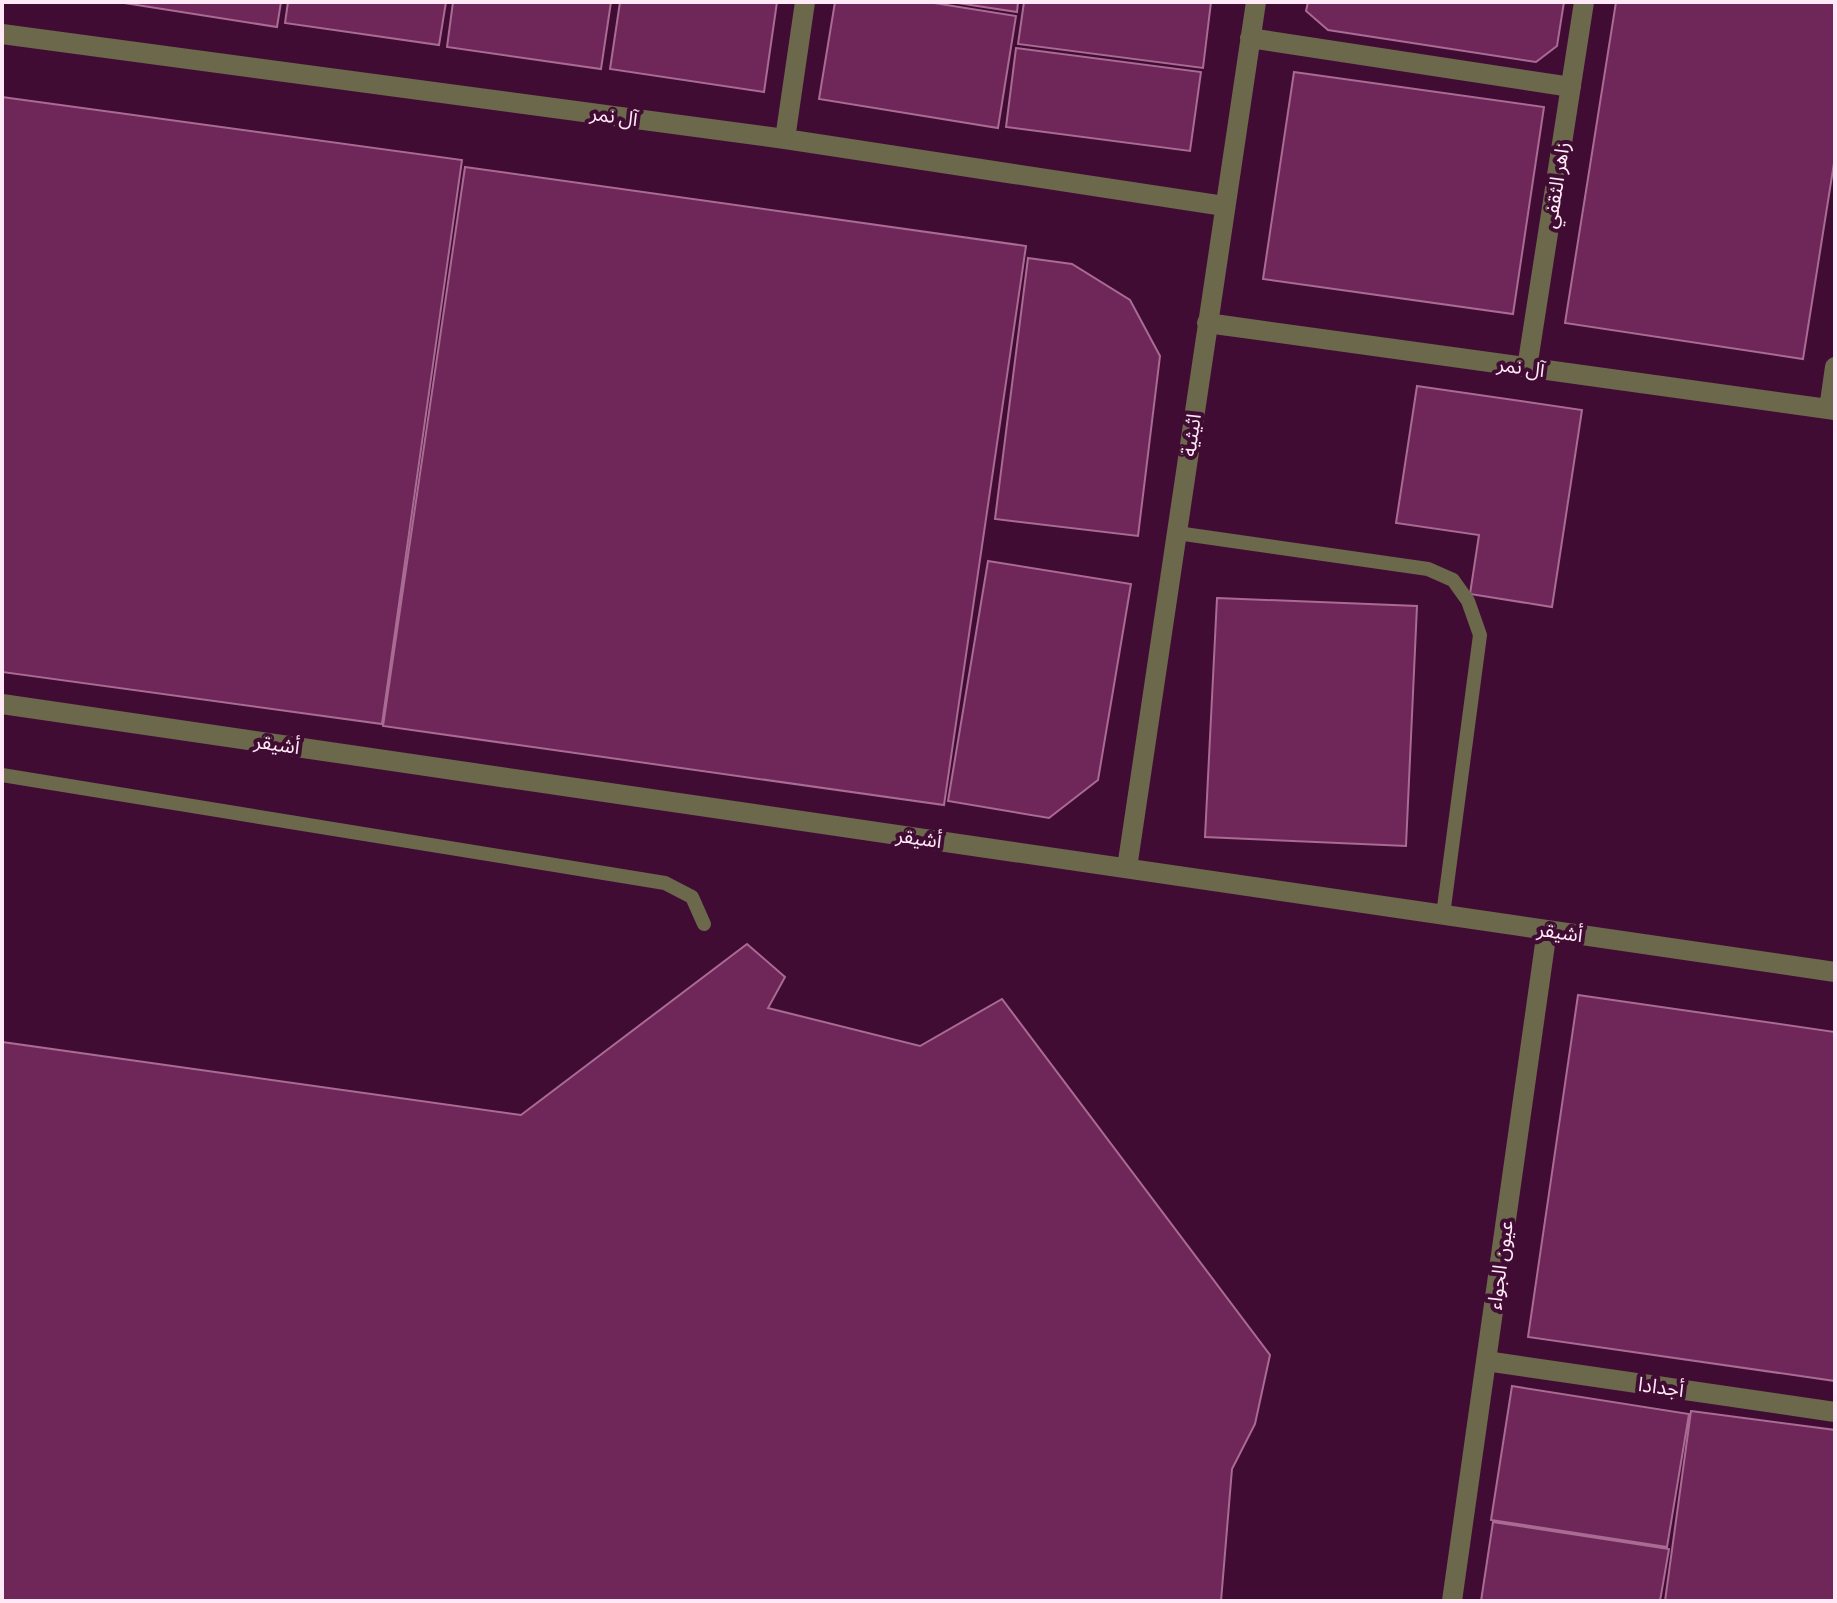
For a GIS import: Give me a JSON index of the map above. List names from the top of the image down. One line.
{"streets":{"street":["آل نمر","زاهر الثقفي","اثيثية","أشيقر","عيون الجواء","أجدادا"]},"crossings":[["آل نمر","زاهر الثقفي"],["آل نمر","اثيثية"],["اثيثية","أشيقر"],["أشيقر","عيون الجواء"],["عيون الجواء","أجدادا"]]}
